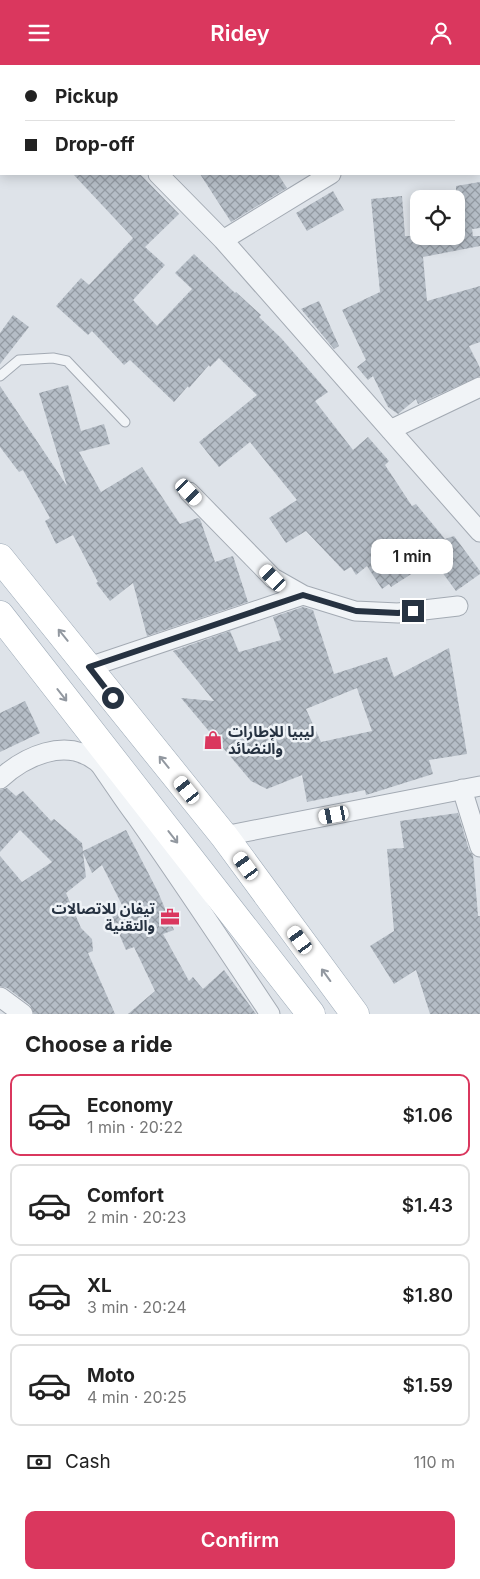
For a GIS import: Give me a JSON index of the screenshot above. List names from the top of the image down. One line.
{"places":{"shop":["ليبيا للإطارات والنضائد"],"office":["تيفان للاتصالات والتقنية"]},"page":{"header":"Ridey","banner":["Pickup","Drop-off"],"bubble":"1 min","heading":"Choose a ride","list":[{"name":"Economy","note":"1 min · 20:22","value":"$1.06"},{"name":"Comfort","note":"2 min · 20:23","value":"$1.43"},{"name":"XL","note":"3 min · 20:24","value":"$1.80"},{"name":"Moto","note":"4 min · 20:25","value":"$1.59"}],"pay":["Cash","110 m"],"buttons":"Confirm"}}
